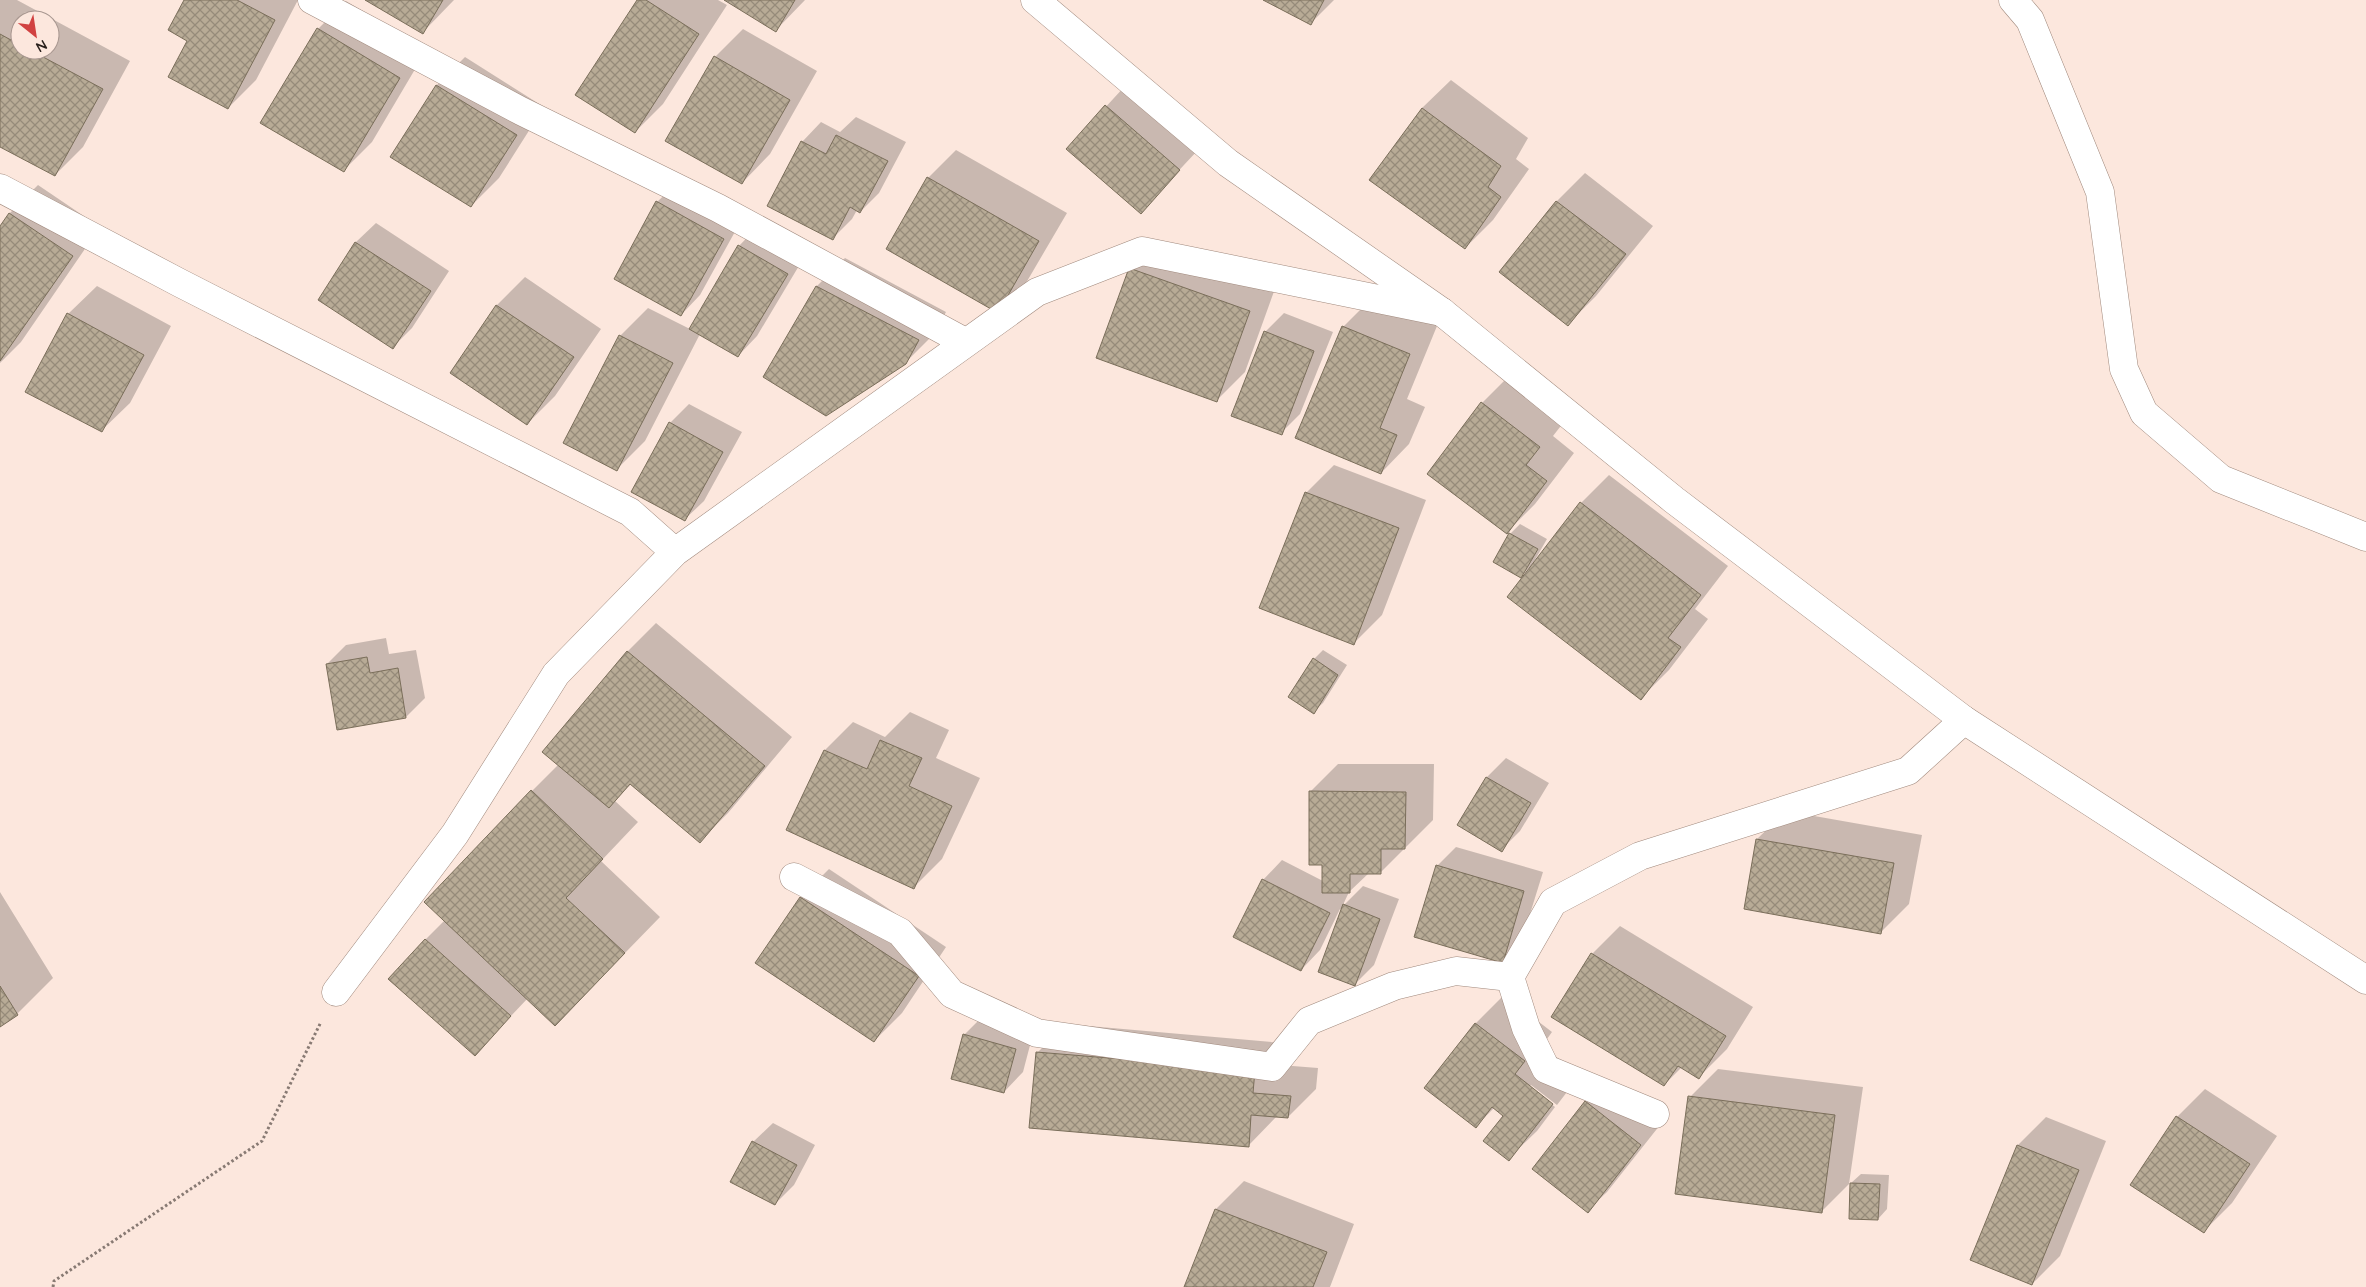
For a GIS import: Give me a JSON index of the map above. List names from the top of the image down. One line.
{"north":"bottom right"}
